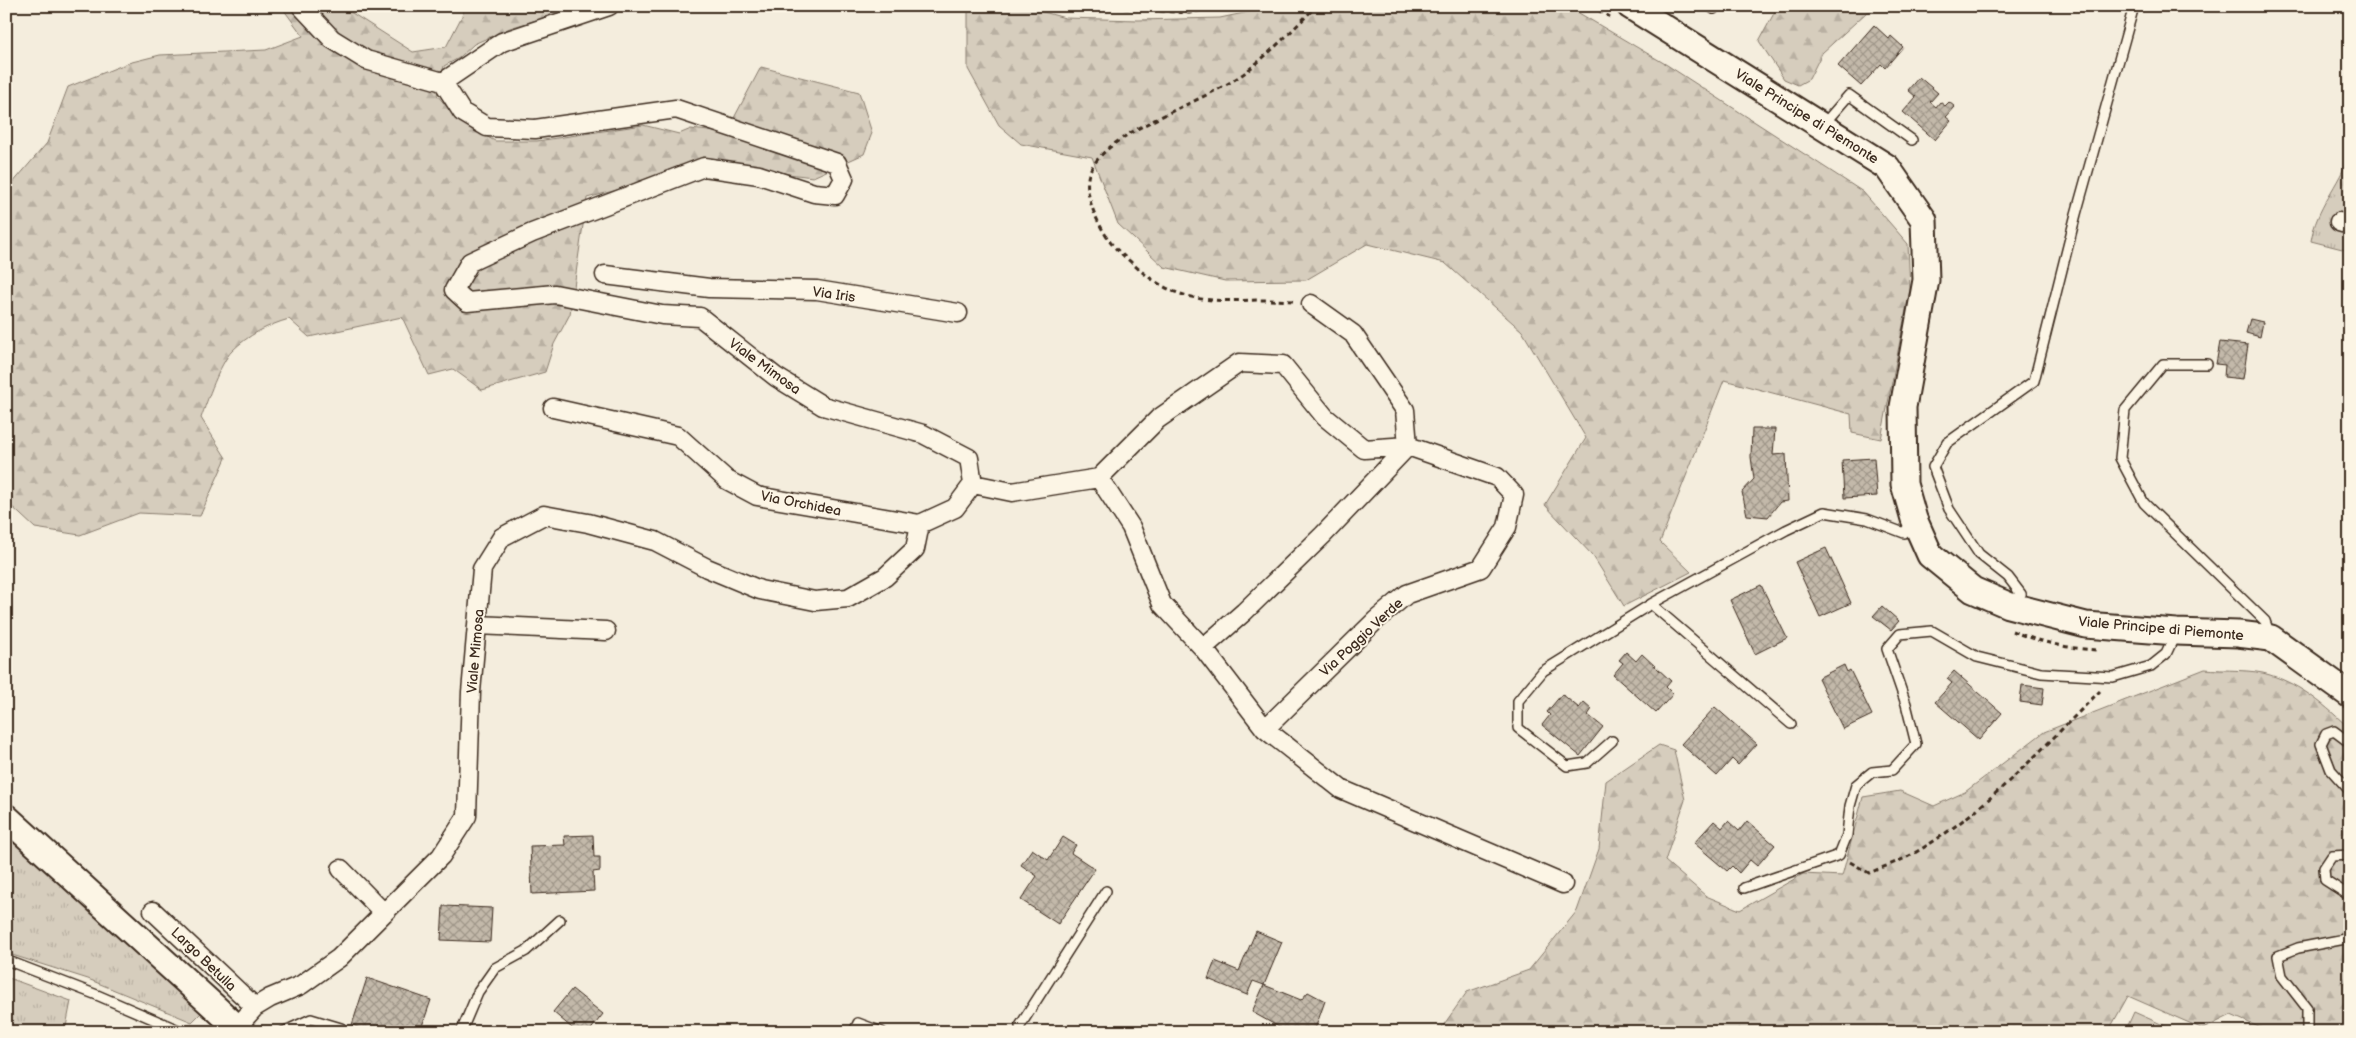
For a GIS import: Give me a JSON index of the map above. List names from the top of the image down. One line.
{"streets":{"street":["Viale Principe di Piemonte","Via Iris","Viale Mimosa","Via Orchidea","Via Poggio Verde","Largo Betulla"]},"crossings":[["Viale Mimosa","Via Orchidea"],["Viale Mimosa","Largo Betulla"]]}
